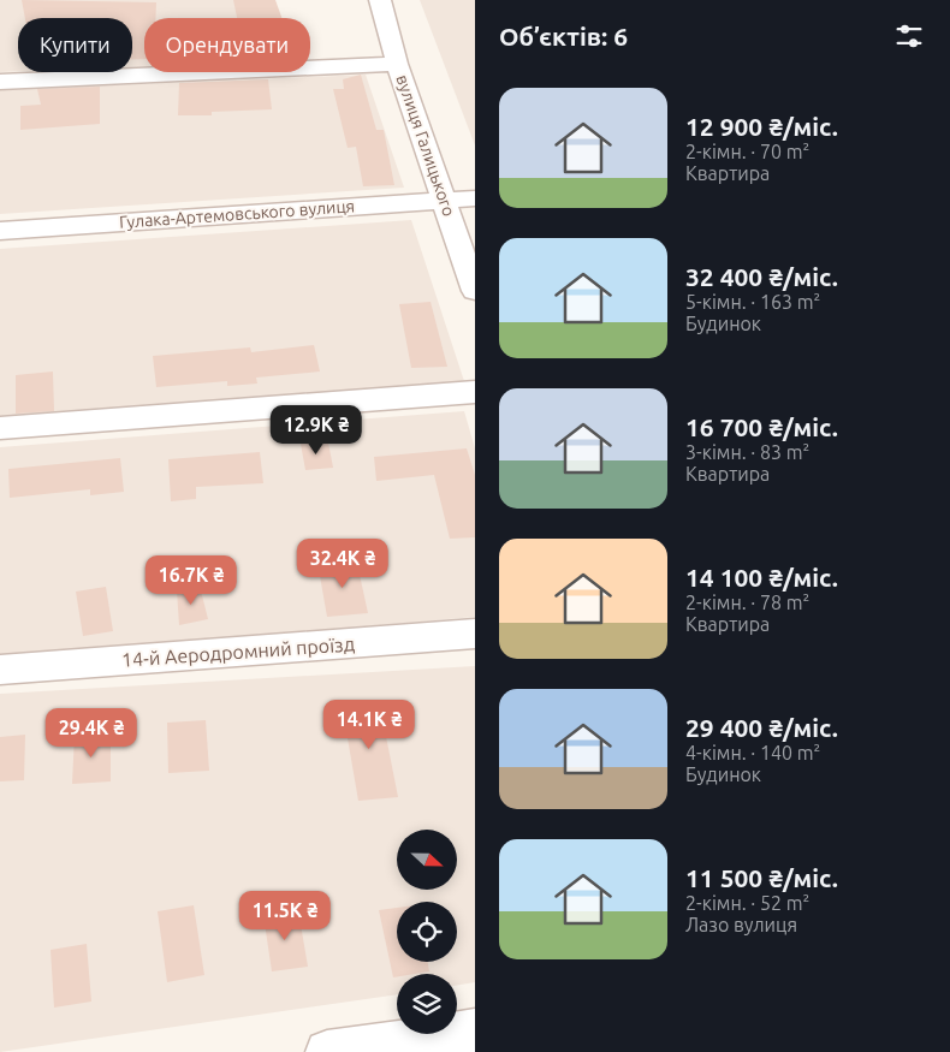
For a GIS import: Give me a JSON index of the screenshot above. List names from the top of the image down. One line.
{"streets":{"street":["вулиця Галицького","Гулака-Артемовського вулиця","14-й Аеродромний проїзд"]},"crossings":[["вулиця Галицького","Гулака-Артемовського вулиця"]],"north":"right","page":{"heading":"Об’єктів: 6","chip":["Купити","Орендувати"],"list":[{"name":"12 900 ₴/міс.","note":"2-кімн. · 70 m² · Квартира"},{"name":"32 400 ₴/міс.","note":"5-кімн. · 163 m² · Будинок"},{"name":"16 700 ₴/міс.","note":"3-кімн. · 83 m² · Квартира"},{"name":"14 100 ₴/міс.","note":"2-кімн. · 78 m² · Квартира"},{"name":"29 400 ₴/міс.","note":"4-кімн. · 140 m² · Будинок"},{"name":"11 500 ₴/міс.","note":"2-кімн. · 52 m² · Лазо вулиця"}],"price":["12.9K ₴","32.4K ₴","16.7K ₴","14.1K ₴","29.4K ₴","11.5K ₴"]}}
